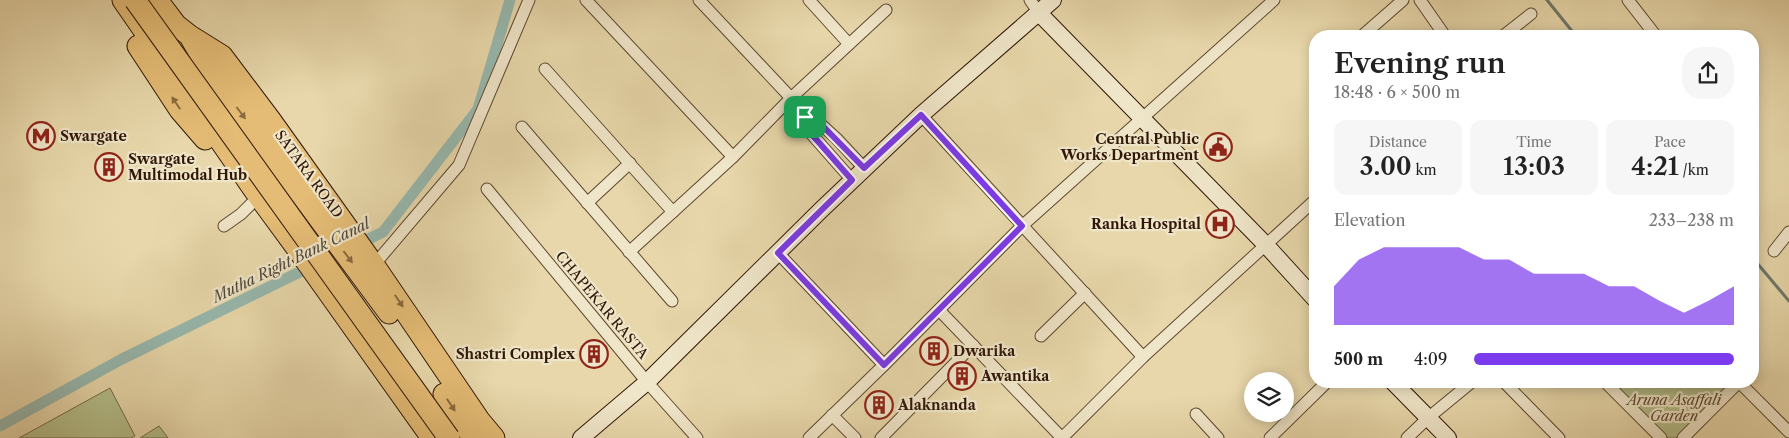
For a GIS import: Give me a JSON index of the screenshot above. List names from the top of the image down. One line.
{"streets":{"highway":["SATARA ROAD"],"street":["CHAPEKAR RASTA"]},"water":["Mutha Right Bank Canal"],"parks":["Aruna Asaffali Garden"],"places":{"metro station":["Swargate"],"public building":["Central Public Works Department"],"building":["Swargate Multimodal Hub","Dwarika","Shastri Complex","Awantika","Alaknanda"],"hospital":["Ranka Hospital"]},"page":{"heading":["Evening run","18:48 · 6 × 500 m"],"stats":[["Distance","3.00 km"],["Time","13:03"],["Pace","4:21 /km"]],"chart":["Elevation","233–238 m"],"list":[{"name":"500 m","note":"4:09"}]}}
